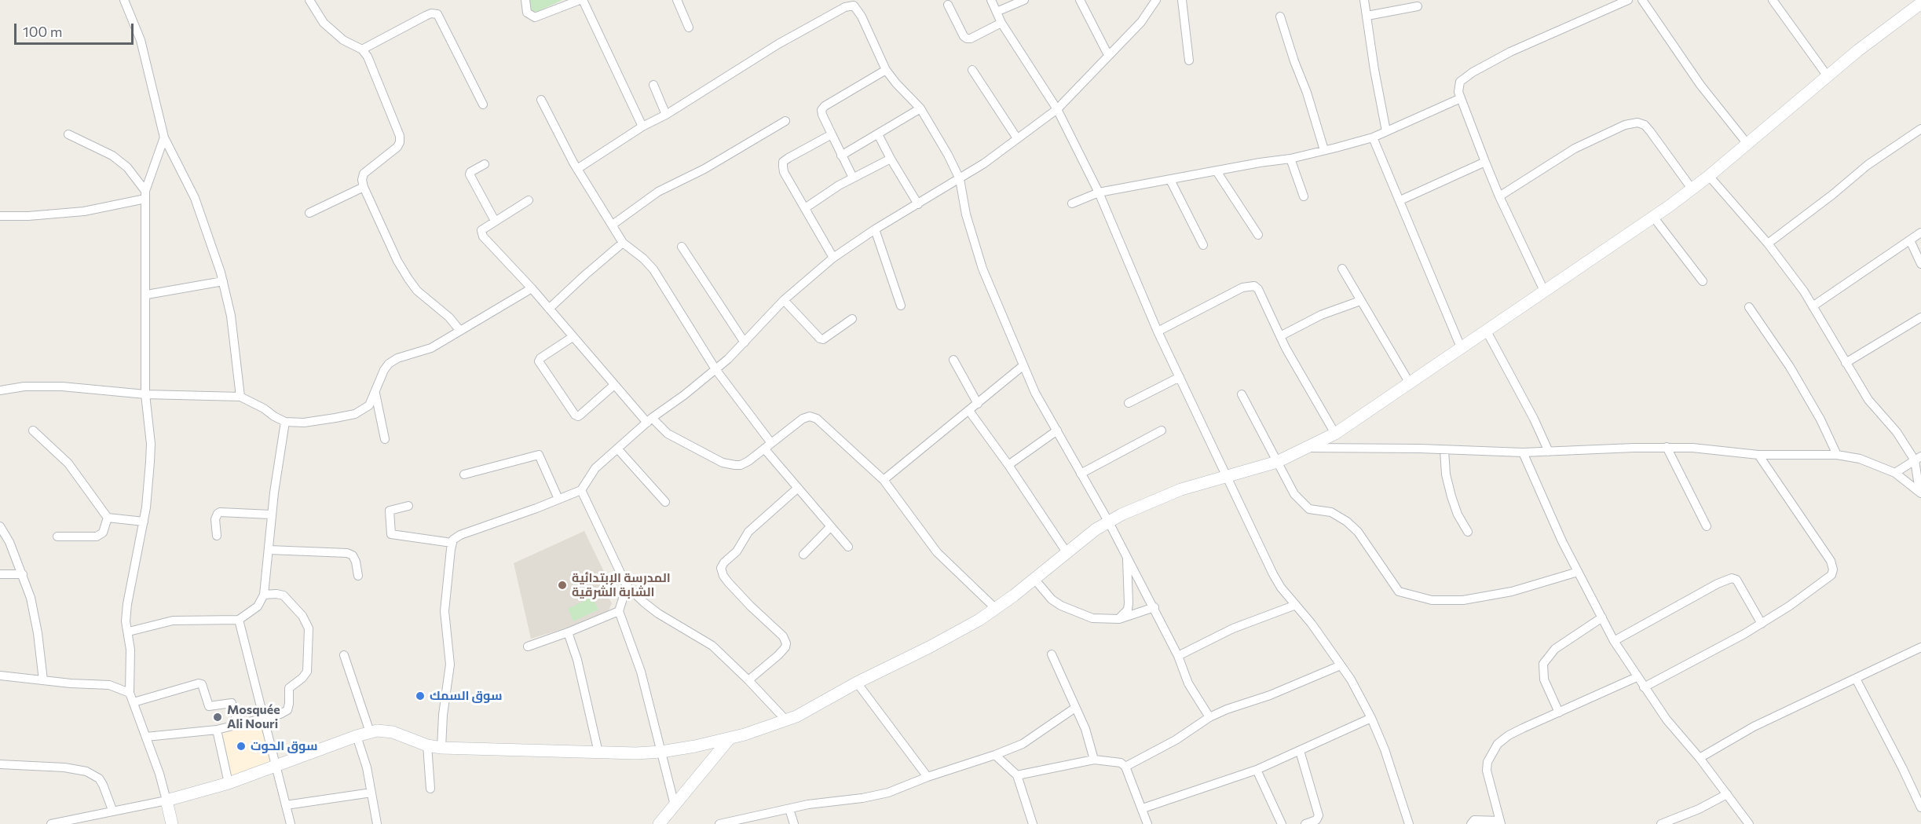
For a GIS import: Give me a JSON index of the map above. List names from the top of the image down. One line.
{"places":["المدرسة الإبتدائية الشابة الشرقية","سوق السمك","Mosquée Ali Nouri","سوق الحوت"],"scale_bar":"100 m"}
